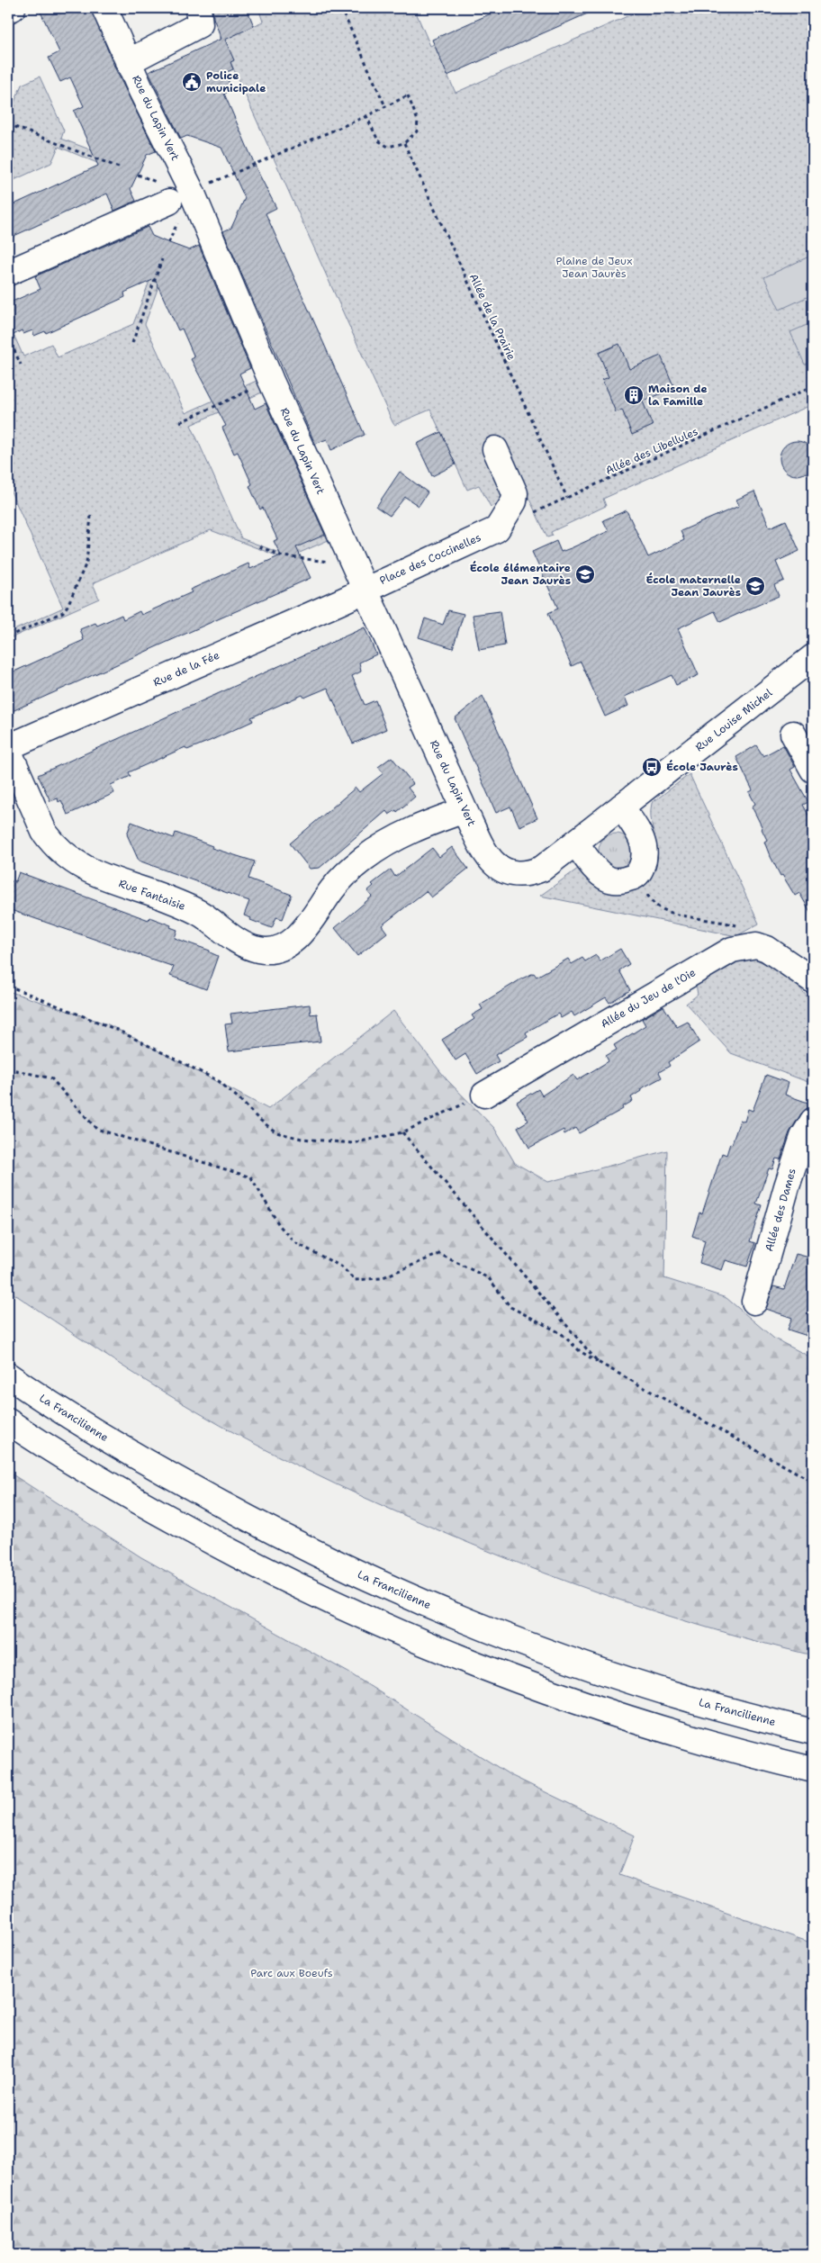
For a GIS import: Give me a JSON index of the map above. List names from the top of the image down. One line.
{"streets":{"main road":["Rue du Lapin Vert","Place des Coccinelles","Rue de la Fée","Rue Louise Michel","Rue Fantaisie","Allée du Jeu de l'Oie","Allée des Dames","La Francilienne"],"path":["Allée de la Prairie","Allée des Libellules"]},"crossings":[["Rue du Lapin Vert","Place des Coccinelles"],["Rue du Lapin Vert","Rue de la Fée"],["Rue du Lapin Vert","Rue Louise Michel"],["Rue du Lapin Vert","Rue Fantaisie"],["Allée de la Prairie","Allée des Libellules"],["Place des Coccinelles","Rue de la Fée"],["Rue de la Fée","Rue Fantaisie"]],"parks":["Plaine de Jeux Jean Jaurès","Parc aux Boeufs"],"places":{"public building":["Police municipale"],"building":["Maison de la Famille"],"school or university":["École élémentaire Jean Jaurès","École maternelle Jean Jaurès"],"bus stop":["École Jaurès"]}}
